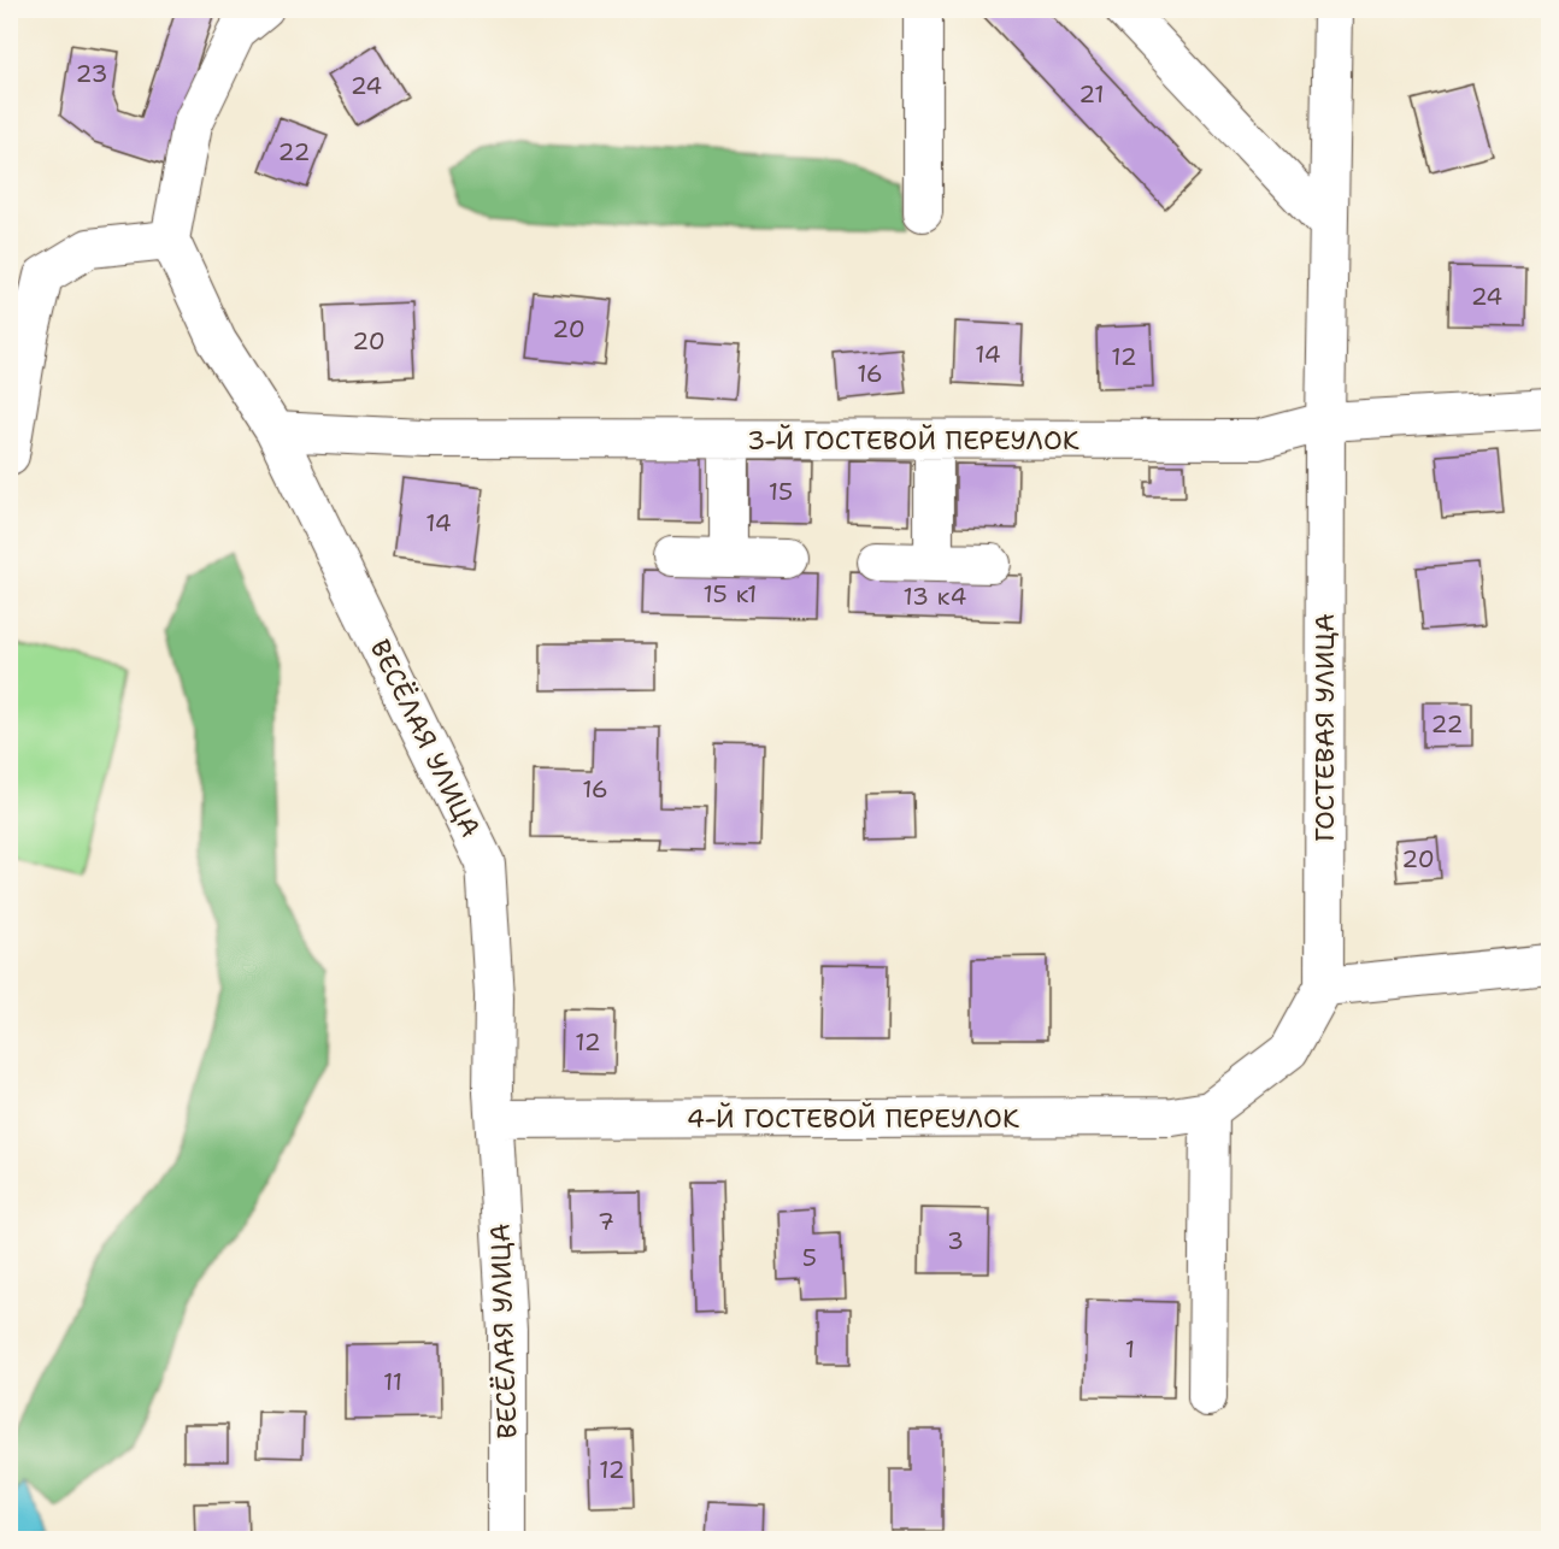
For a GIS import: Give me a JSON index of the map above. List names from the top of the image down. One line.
{"streets":{"street":["3-Й ГОСТЕВОЙ ПЕРЕУЛОК","ГОСТЕВАЯ УЛИЦА","ВЕСЁЛАЯ УЛИЦА","4-Й ГОСТЕВОЙ ПЕРЕУЛОК"]},"crossings":[["3-Й ГОСТЕВОЙ ПЕРЕУЛОК","ГОСТЕВАЯ УЛИЦА"],["3-Й ГОСТЕВОЙ ПЕРЕУЛОК","ВЕСЁЛАЯ УЛИЦА"],["ГОСТЕВАЯ УЛИЦА","4-Й ГОСТЕВОЙ ПЕРЕУЛОК"],["ВЕСЁЛАЯ УЛИЦА","4-Й ГОСТЕВОЙ ПЕРЕУЛОК"]],"house_numbers":["23","24","21","22","24","20","20","14","12","16","15","14","15 к1","13 к4","22","16","20","12","7","3","5","1","11","12"]}
